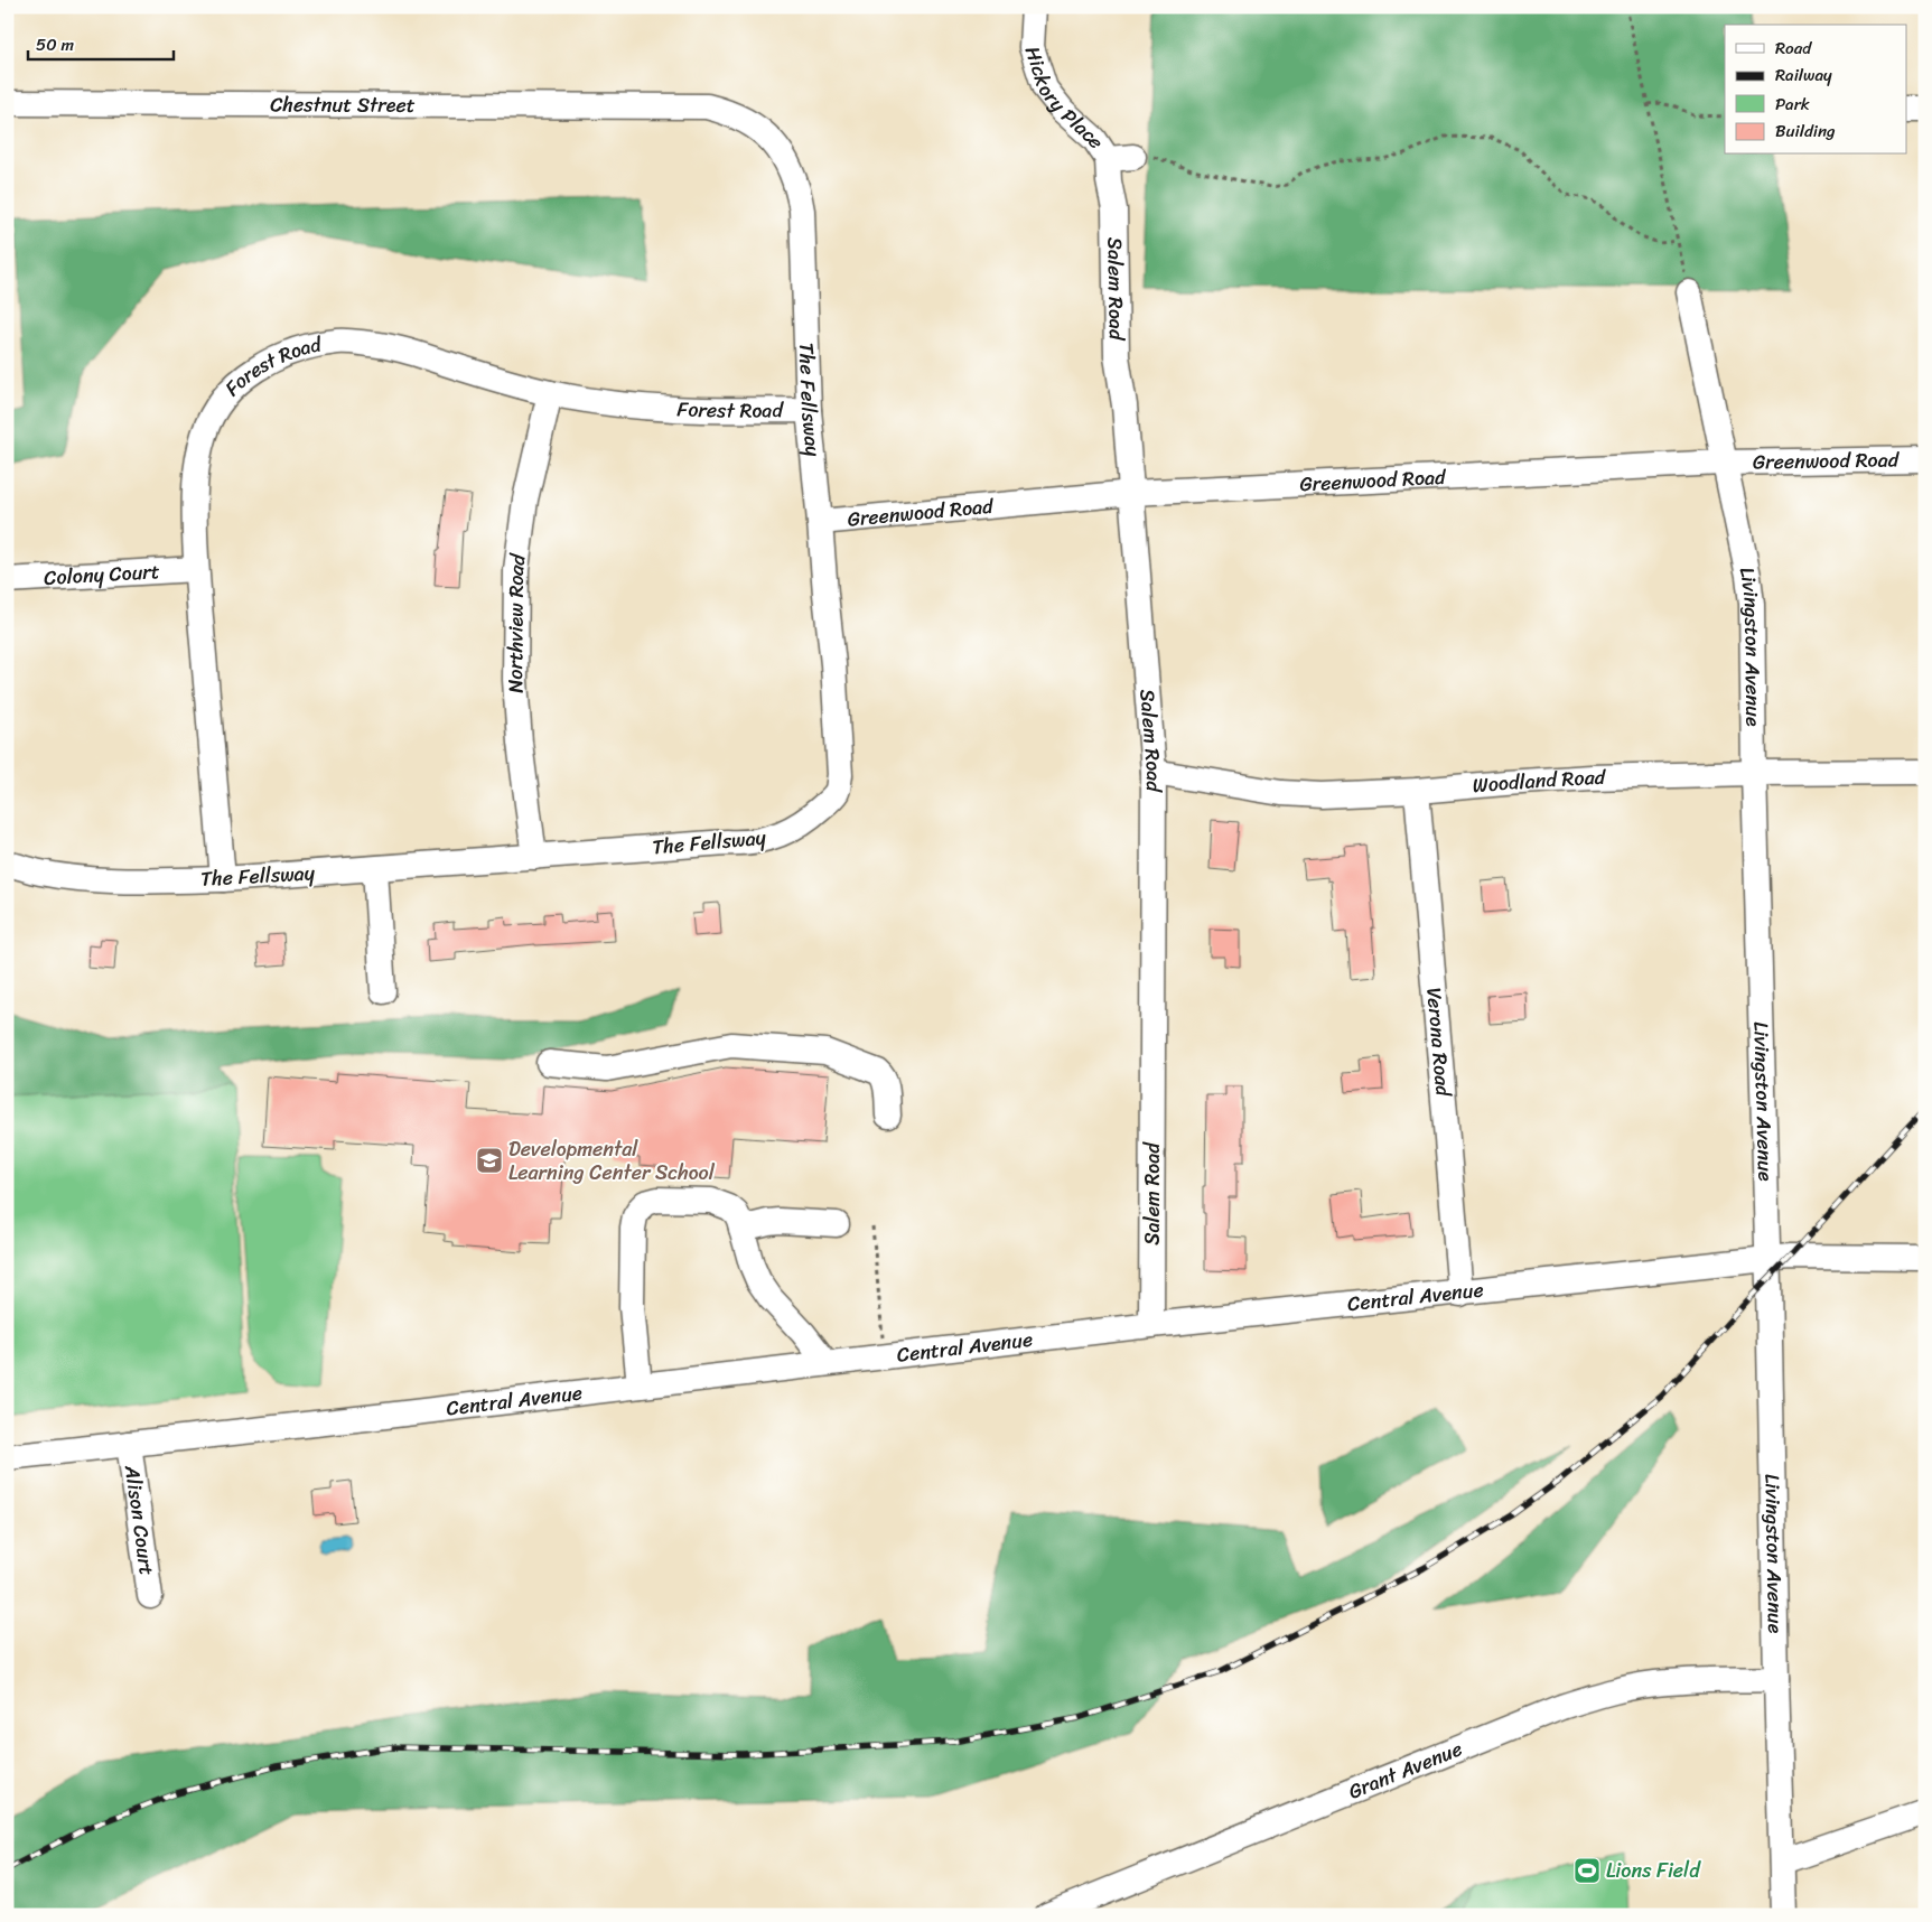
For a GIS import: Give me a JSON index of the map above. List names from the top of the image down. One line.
{"streets":{"street":["Hickory Place","Chestnut Street","Salem Road","Forest Road","The Fellsway","Greenwood Road","Colony Court","Northview Road","Livingston Avenue","Woodland Road","Verona Road","Central Avenue","Alison Court","Grant Avenue"]},"crossings":[["Hickory Place","Salem Road"],["Chestnut Street","The Fellsway"],["Salem Road","Greenwood Road"],["Salem Road","Woodland Road"],["Salem Road","Central Avenue"],["Forest Road","The Fellsway"],["Forest Road","Colony Court"],["Forest Road","Northview Road"],["The Fellsway","Greenwood Road"],["The Fellsway","Northview Road"],["Greenwood Road","Livingston Avenue"],["Livingston Avenue","Woodland Road"],["Livingston Avenue","Central Avenue"],["Livingston Avenue","Grant Avenue"],["Woodland Road","Verona Road"],["Verona Road","Central Avenue"],["Central Avenue","Alison Court"]],"places":{"school or university":["Developmental Learning Center School"],"sports":["Lions Field"]},"legend":["Road","Railway","Park","Building"],"scale_bar":"50 m"}
